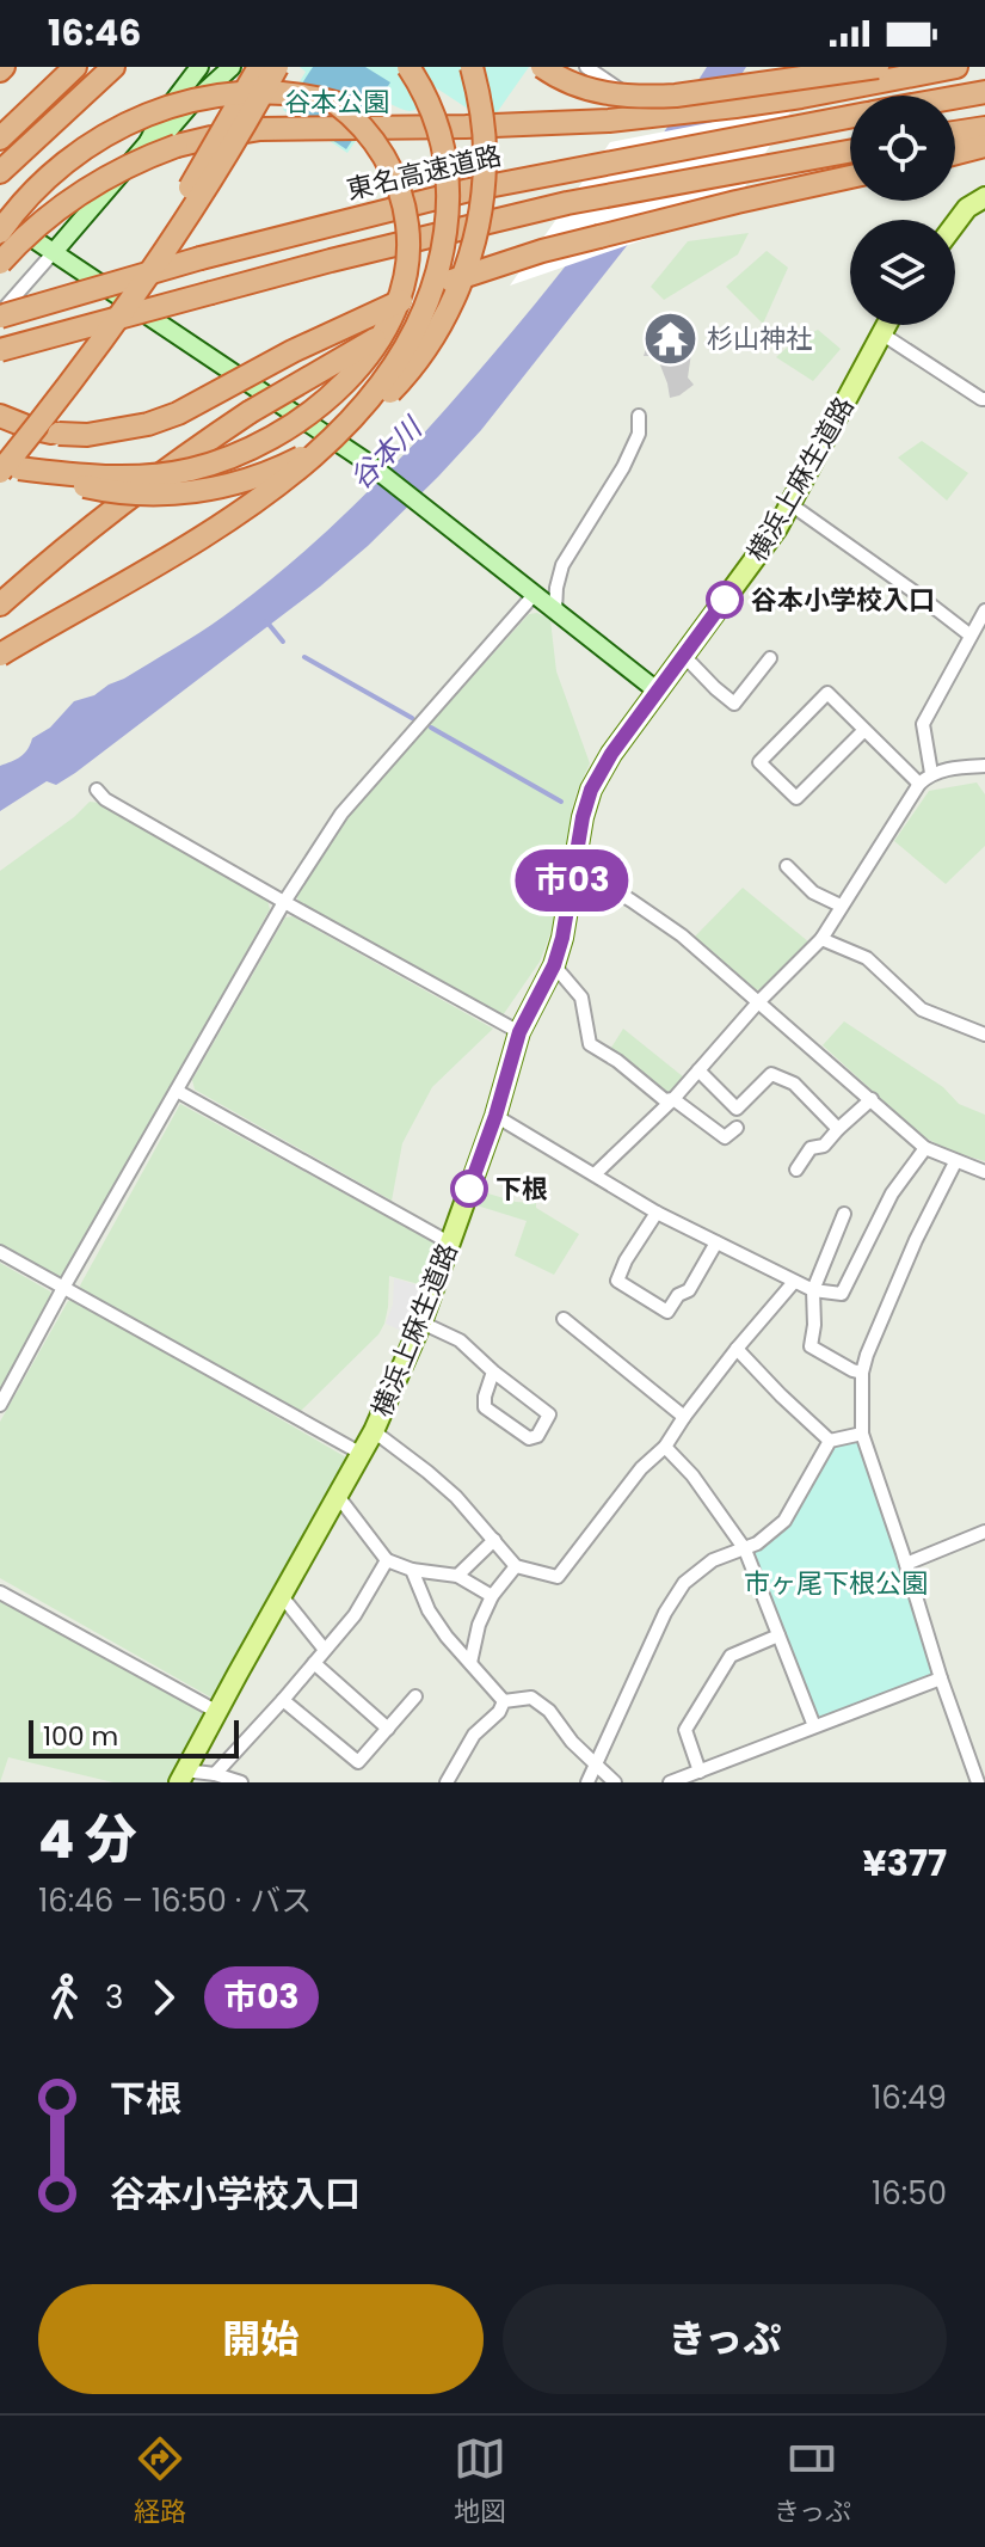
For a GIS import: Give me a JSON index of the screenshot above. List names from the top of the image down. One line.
{"streets":{"highway":["東名高速道路"],"main road":["横浜上麻生道路"]},"water":["谷本川"],"parks":["谷本公園","市ヶ尾下根公園"],"places":{"temple":["杉山神社"],"other":["谷本小学校入口","下根"]},"lines":["bus line 市03"],"scale_bar":"100 m","page":{"status":"16:46","on_map":"市03","scale":"100 m","heading":["4 分","16:46 – 16:50 · バス","¥377"],"legs":["3","市03"],"list":[{"name":"下根","value":"16:49"},{"name":"谷本小学校入口","value":"16:50"}],"buttons":["開始","きっぷ"],"tabs":["経路","地図","きっぷ"]}}
